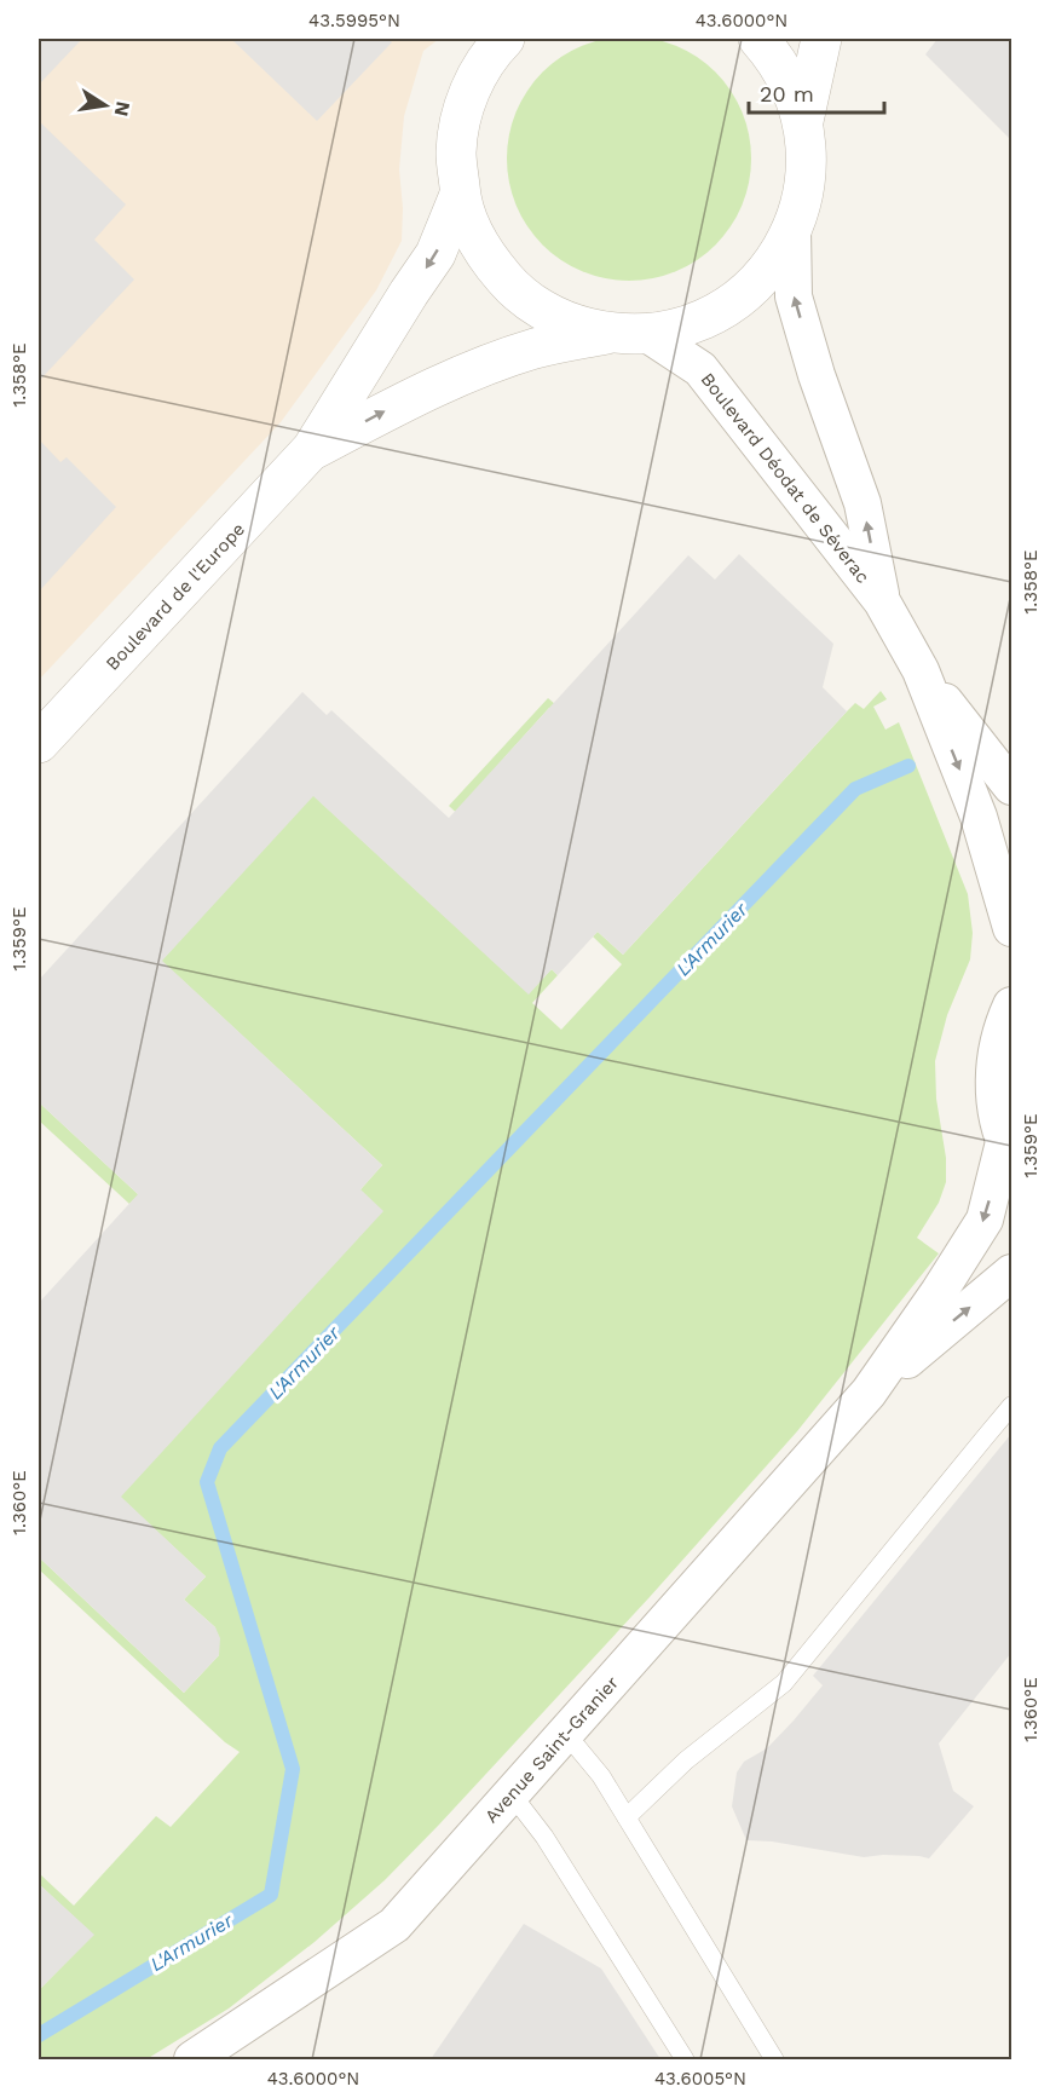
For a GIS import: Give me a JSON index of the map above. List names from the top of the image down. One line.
{"streets":{"street":["Boulevard Déodat de Séverac","Boulevard de l'Europe","Avenue Saint-Granier"]},"crossings":[["Boulevard Déodat de Séverac","Boulevard de l'Europe"]],"water":["L'Armurier"],"scale_bar":"20 m","north":"right","coordinates":["43.5995°N","43.6000°N","1.358°E","1.359°E","1.360°E","43.6005°N"]}
